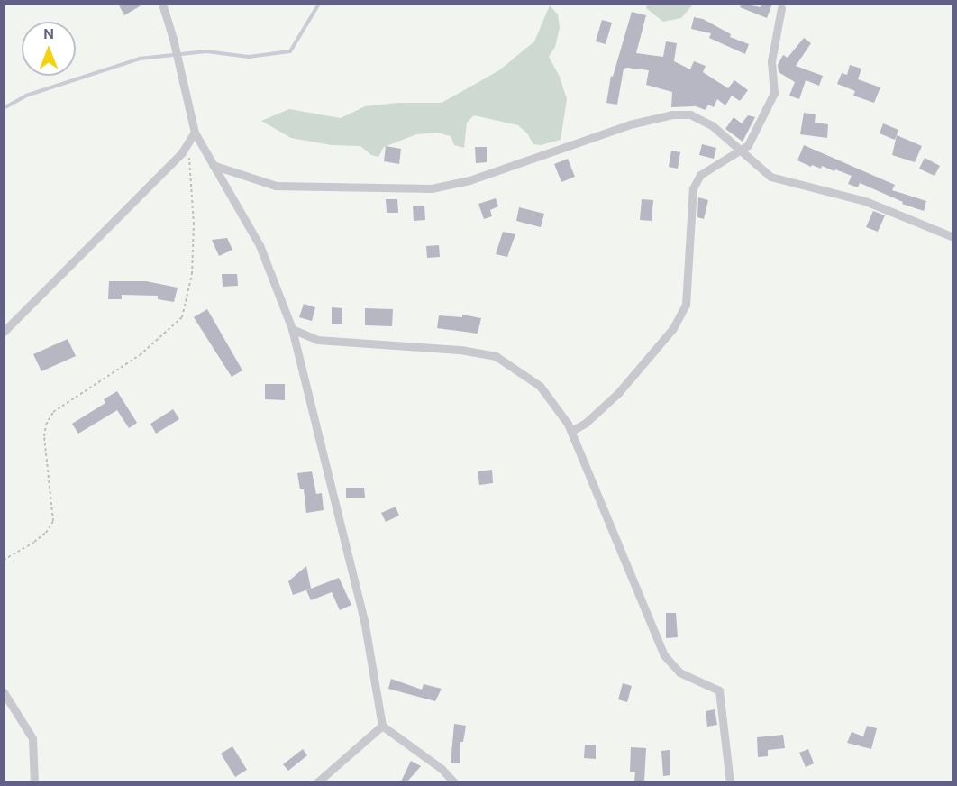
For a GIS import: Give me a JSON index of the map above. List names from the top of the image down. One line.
{"north":"top"}
